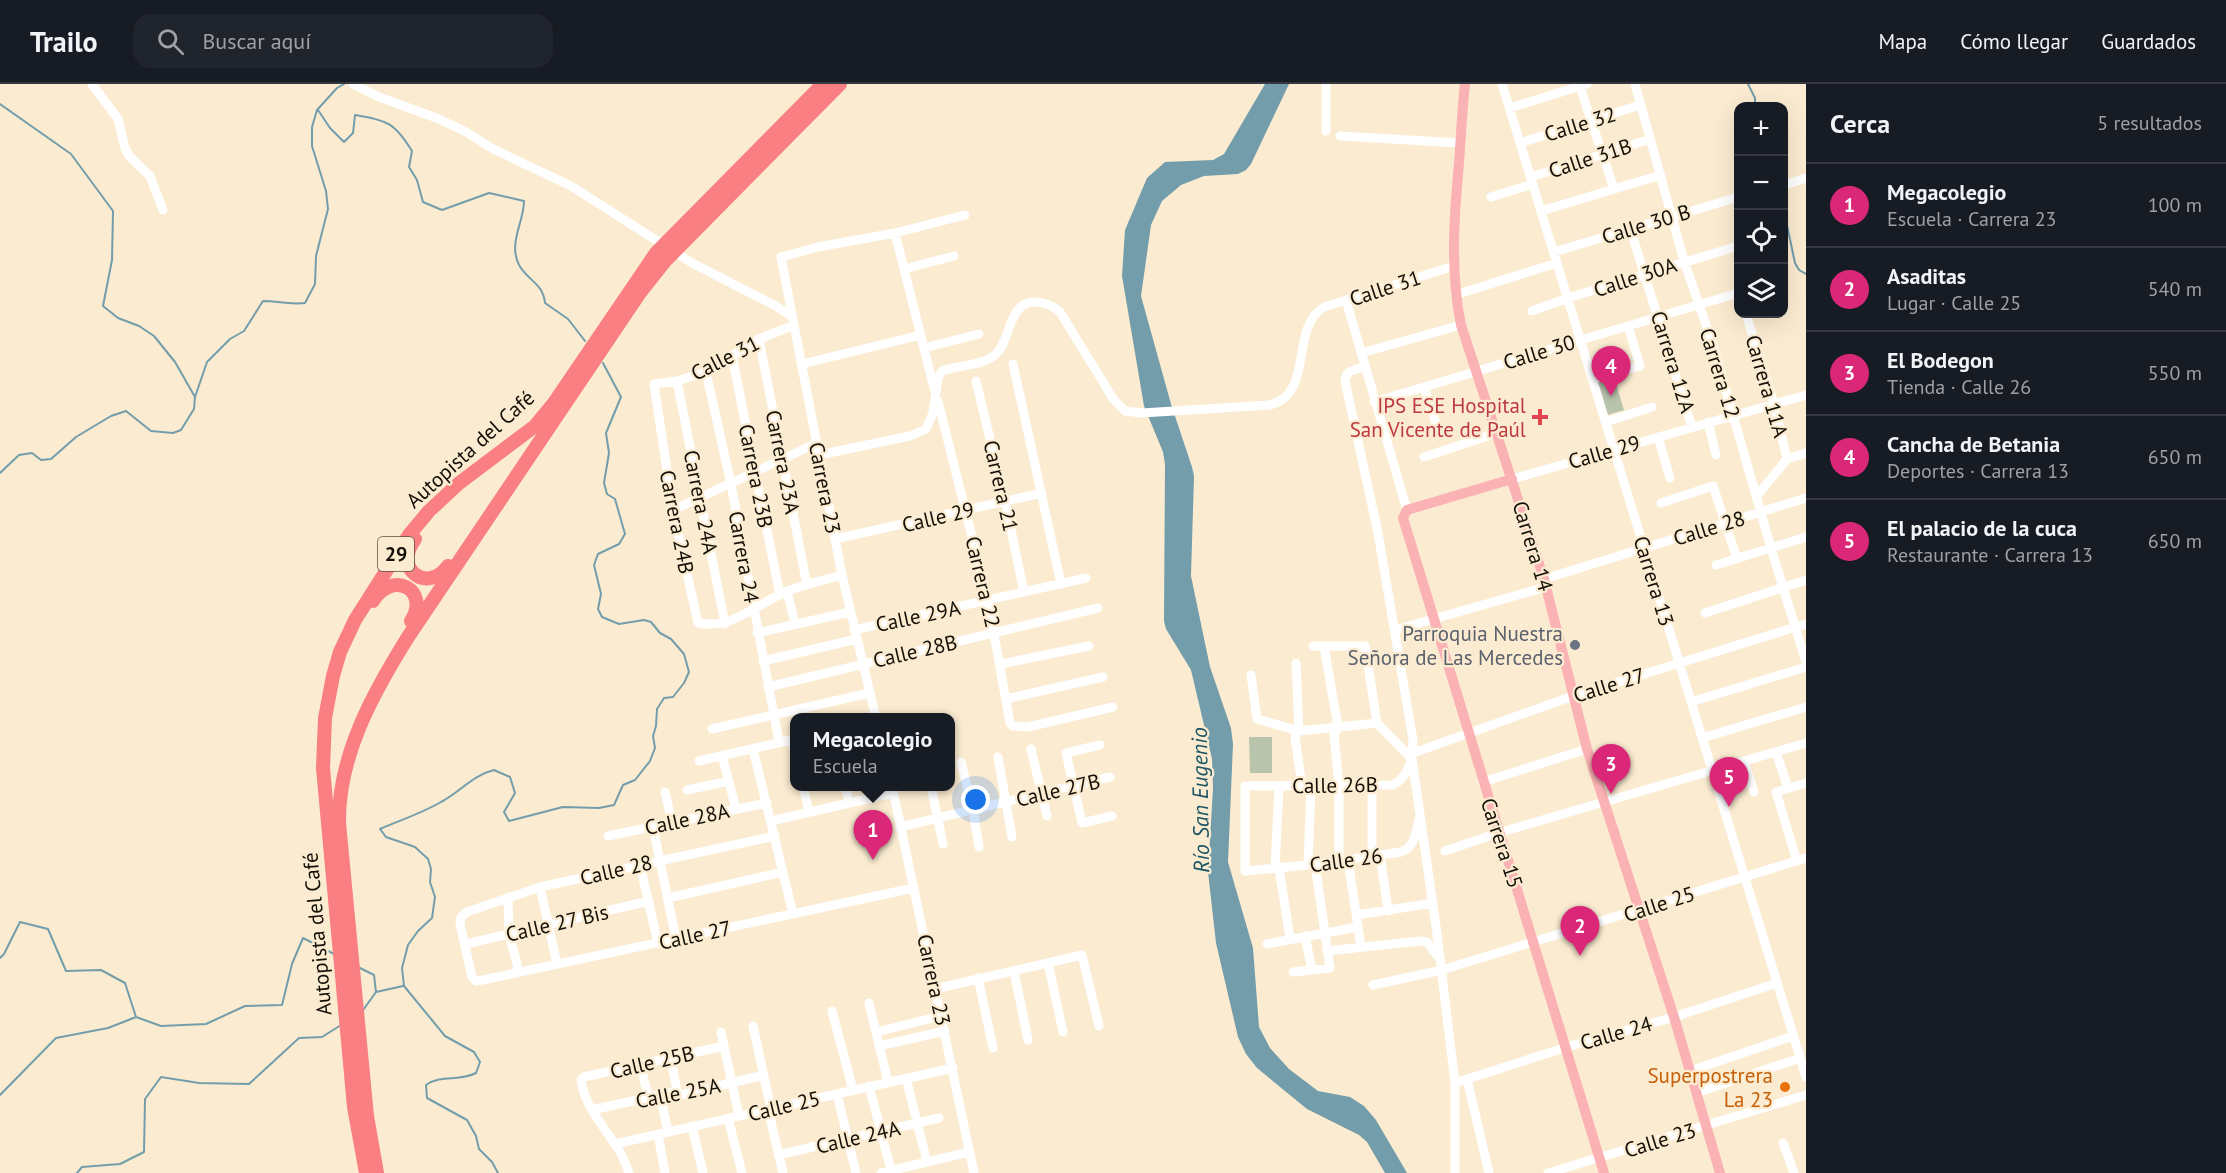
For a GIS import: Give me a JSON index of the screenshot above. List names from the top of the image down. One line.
{"streets":{"highway":["Autopista del Café","29"],"main road":["Calle 29","Carrera 14","Carrera 15"],"street":["Calle 32","Calle 31B","Calle 30 B","Calle 30A","Calle 31","Calle 30","Carrera 12A","Carrera 12","Carrera 11A","Carrera 23A","Carrera 23B","Carrera 21","Carrera 23","Carrera 24A","Carrera 24B","Calle 28","Carrera 24","Carrera 13","Carrera 22","Calle 29A","Calle 28B","Calle 27","Calle 26B","Calle 27B","Calle 28A","Calle 26","Calle 25","Calle 27 Bis","Calle 24","Calle 25B","Calle 25A","Calle 24A","Calle 23"]},"crossings":[["Calle 32","Carrera 12"],["Calle 32","Carrera 13"],["Calle 31B","Carrera 12"],["Calle 31B","Carrera 13"],["Calle 30 B","Carrera 12A"],["Calle 30 B","Carrera 12"],["Calle 30 B","Carrera 13"],["Calle 30A","Carrera 12A"],["Calle 30A","Carrera 12"],["Calle 30A","Carrera 13"],["Calle 31","Carrera 23A"],["Calle 31","Carrera 23B"],["Calle 31","Carrera 23"],["Calle 31","Carrera 24A"],["Calle 31","Carrera 24B"],["Calle 31","Carrera 14"],["Calle 31","Carrera 24"],["Calle 31","Carrera 22"],["Calle 31","Carrera 15"],["Calle 30","Carrera 12A"],["Calle 30","Carrera 12"],["Calle 30","Carrera 14"],["Calle 30","Carrera 13"],["Calle 30","Carrera 15"],["Carrera 12A","Calle 29"],["Carrera 12","Calle 29"],["Carrera 12","Calle 28"],["Carrera 12","Calle 27"],["Carrera 11A","Calle 29"],["Calle 29","Carrera 21"],["Calle 29","Carrera 23"],["Calle 29","Carrera 14"],["Calle 29","Carrera 13"],["Calle 29","Carrera 22"],["Calle 29","Carrera 15"],["Carrera 23B","Calle 29A"],["Carrera 21","Calle 29A"],["Carrera 23","Carrera 22"],["Carrera 23","Calle 29A"],["Carrera 23","Calle 28B"],["Carrera 23","Calle 27"],["Carrera 23","Calle 27B"],["Carrera 23","Calle 25"],["Carrera 24A","Carrera 24B"],["Calle 28","Carrera 14"],["Calle 28","Carrera 13"],["Calle 28","Calle 27"],["Calle 28","Carrera 15"],["Calle 28","Calle 27 Bis"],["Carrera 14","Calle 27"],["Carrera 14","Calle 25"],["Carrera 14","Calle 24"],["Carrera 14","Calle 23"],["Carrera 24","Calle 29A"],["Carrera 24","Calle 28B"],["Carrera 13","Calle 27"],["Carrera 13","Calle 25"],["Carrera 13","Calle 24"],["Carrera 22","Calle 29A"],["Carrera 22","Calle 28B"],["Calle 27","Calle 26B"],["Calle 27","Carrera 15"],["Calle 27","Calle 27 Bis"],["Calle 26B","Calle 26"],["Carrera 15","Calle 25"],["Carrera 15","Calle 24"],["Carrera 15","Calle 23"],["Calle 25B","Calle 25A"]],"water":["Río San Eugenio"],"places":{"health":["IPS ESE Hospital San Vicente de Paúl"],"other":["Parroquia Nuestra Señora de Las Mercedes","Superpostrera La 23"]},"page":{"header":"Trailo","search":"Buscar aquí","nav":["Mapa","Cómo llegar","Guardados"],"heading":["Cerca","5 resultados"],"map_buttons":["+","−"],"list":[{"mark":"1","name":"Megacolegio","note":"Escuela · Carrera 23","value":"100 m"},{"mark":"2","name":"Asaditas","note":"Lugar · Calle 25","value":"540 m"},{"mark":"3","name":"El Bodegon","note":"Tienda · Calle 26","value":"550 m"},{"mark":"4","name":"Cancha de Betania","note":"Deportes · Carrera 13","value":"650 m"},{"mark":"5","name":"El palacio de la cuca","note":"Restaurante · Carrera 13","value":"650 m"}],"pins":["4","3","5","1","2"],"popup":["Megacolegio","Escuela"]}}
